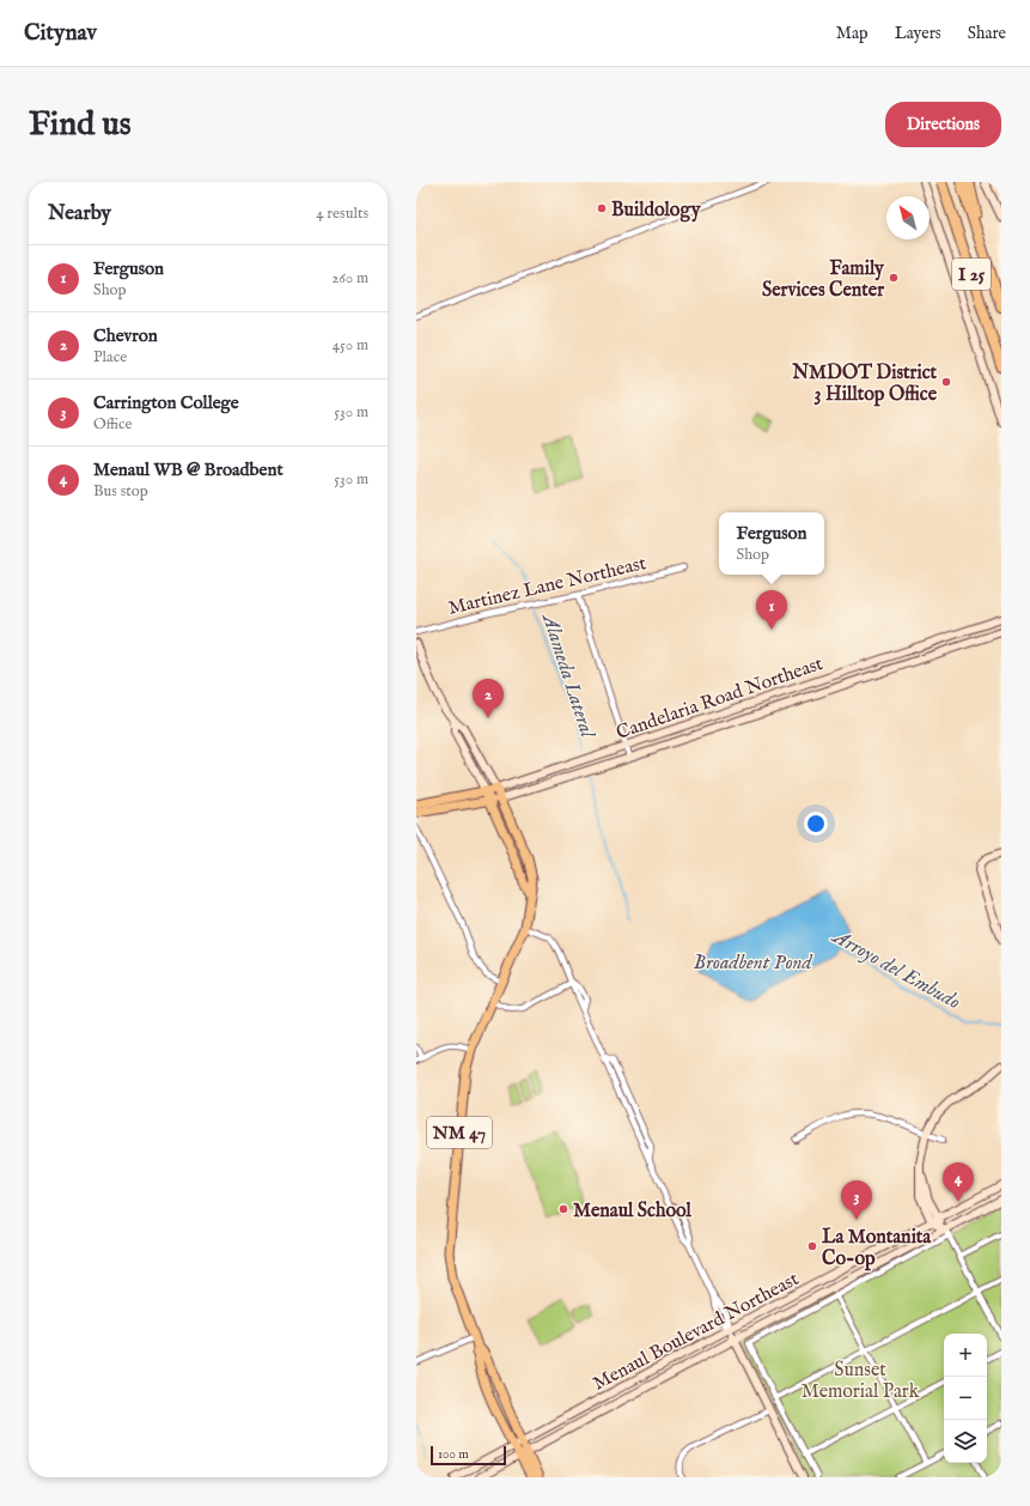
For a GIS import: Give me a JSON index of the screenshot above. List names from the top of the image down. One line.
{"streets":{"highway":["I 25"],"main road":["Candelaria Road Northeast","NM 47","Menaul Boulevard Northeast"],"street":["Martinez Lane Northeast"]},"crossings":[["Candelaria Road Northeast","NM 47"],["NM 47","Menaul Boulevard Northeast"]],"water":["Alameda Lateral","Broadbent Pond","Arroyo del Embudo"],"parks":["Sunset Memorial Park"],"places":["Buildology","Family Services Center","NMDOT District 3 Hilltop Office","Menaul School","La Montanita Co-op"],"scale_bar":"100 m","north":"top left","page":{"header":"Citynav","nav":["Map","Layers","Share"],"buttons":"Directions","title":"Find us","heading":["Nearby","4 results"],"list":[{"mark":"1","name":"Ferguson","note":"Shop","value":"260 m"},{"mark":"2","name":"Chevron","note":"Place","value":"450 m"},{"mark":"3","name":"Carrington College","note":"Office","value":"530 m"},{"mark":"4","name":"Menaul WB @ Broadbent","note":"Bus stop","value":"530 m"}],"popup":["Ferguson","Shop"],"pins":["1","2","4","3"],"map_buttons":["+","−"],"scale":"100 m"}}
